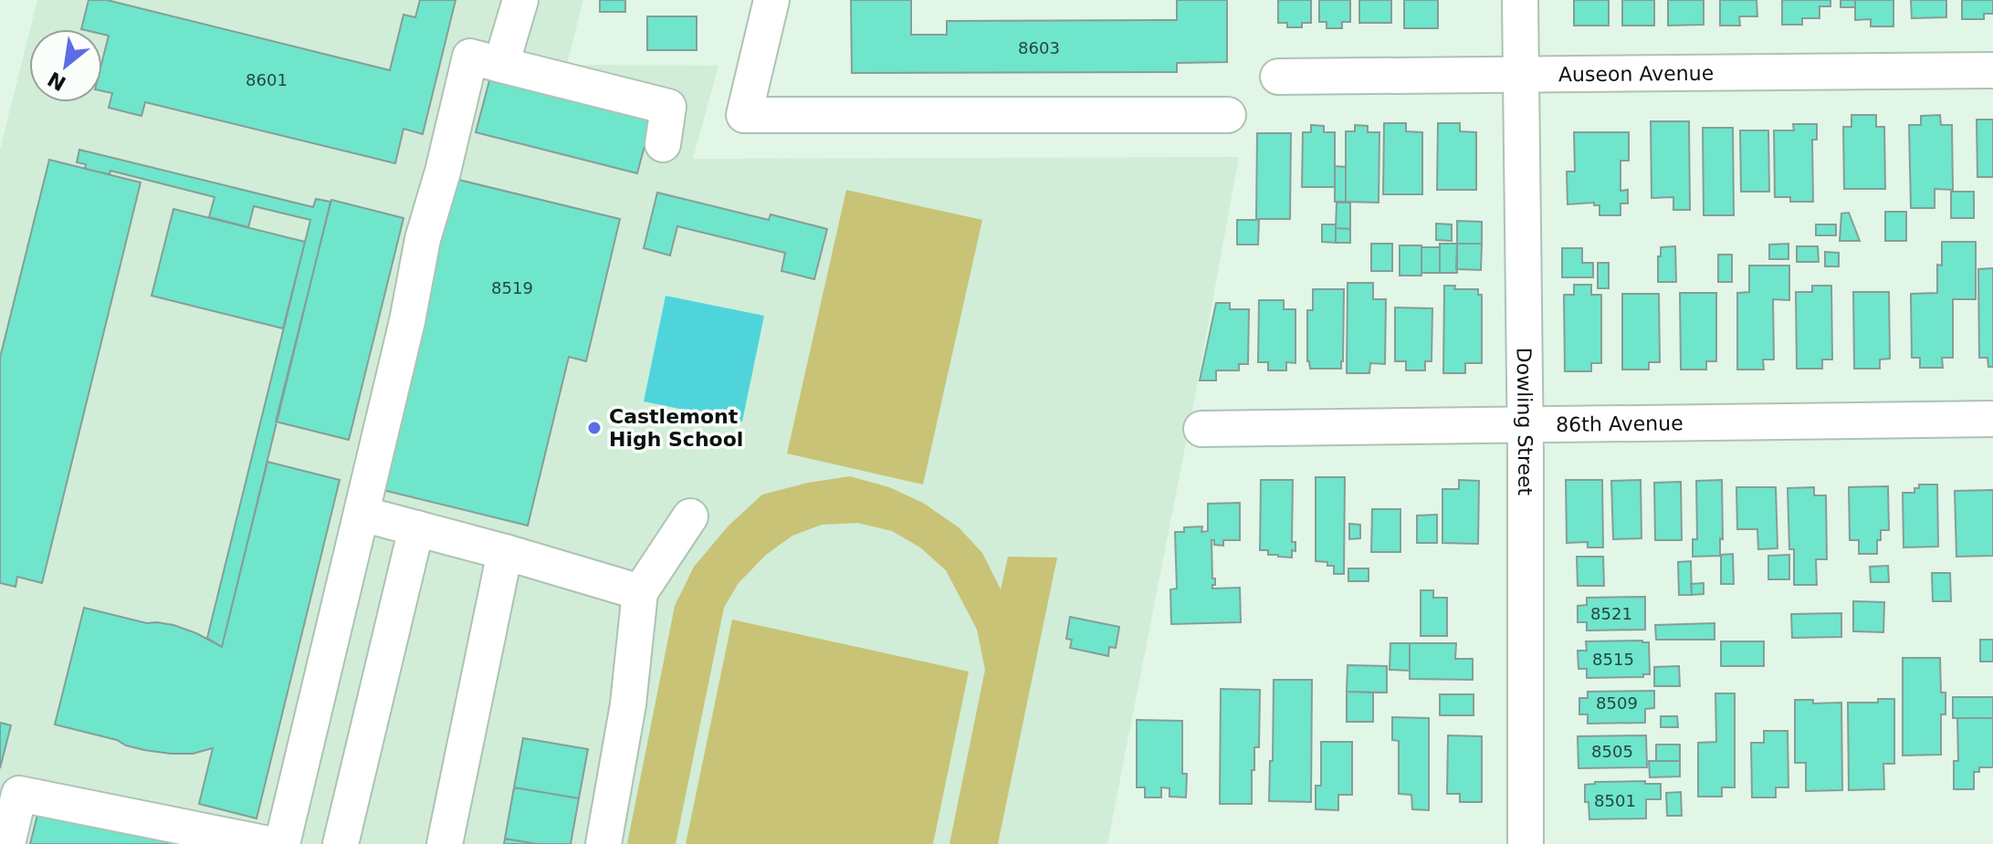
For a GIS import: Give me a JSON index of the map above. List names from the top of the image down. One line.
{"streets":{"street":["Auseon Avenue","Dowling Street","86th Avenue"]},"crossings":[["Auseon Avenue","Dowling Street"],["Dowling Street","86th Avenue"]],"places":["Castlemont High School"],"house_numbers":["8603","8601","8519","8521","8515","8509","8505","8501"],"north":"bottom left"}
